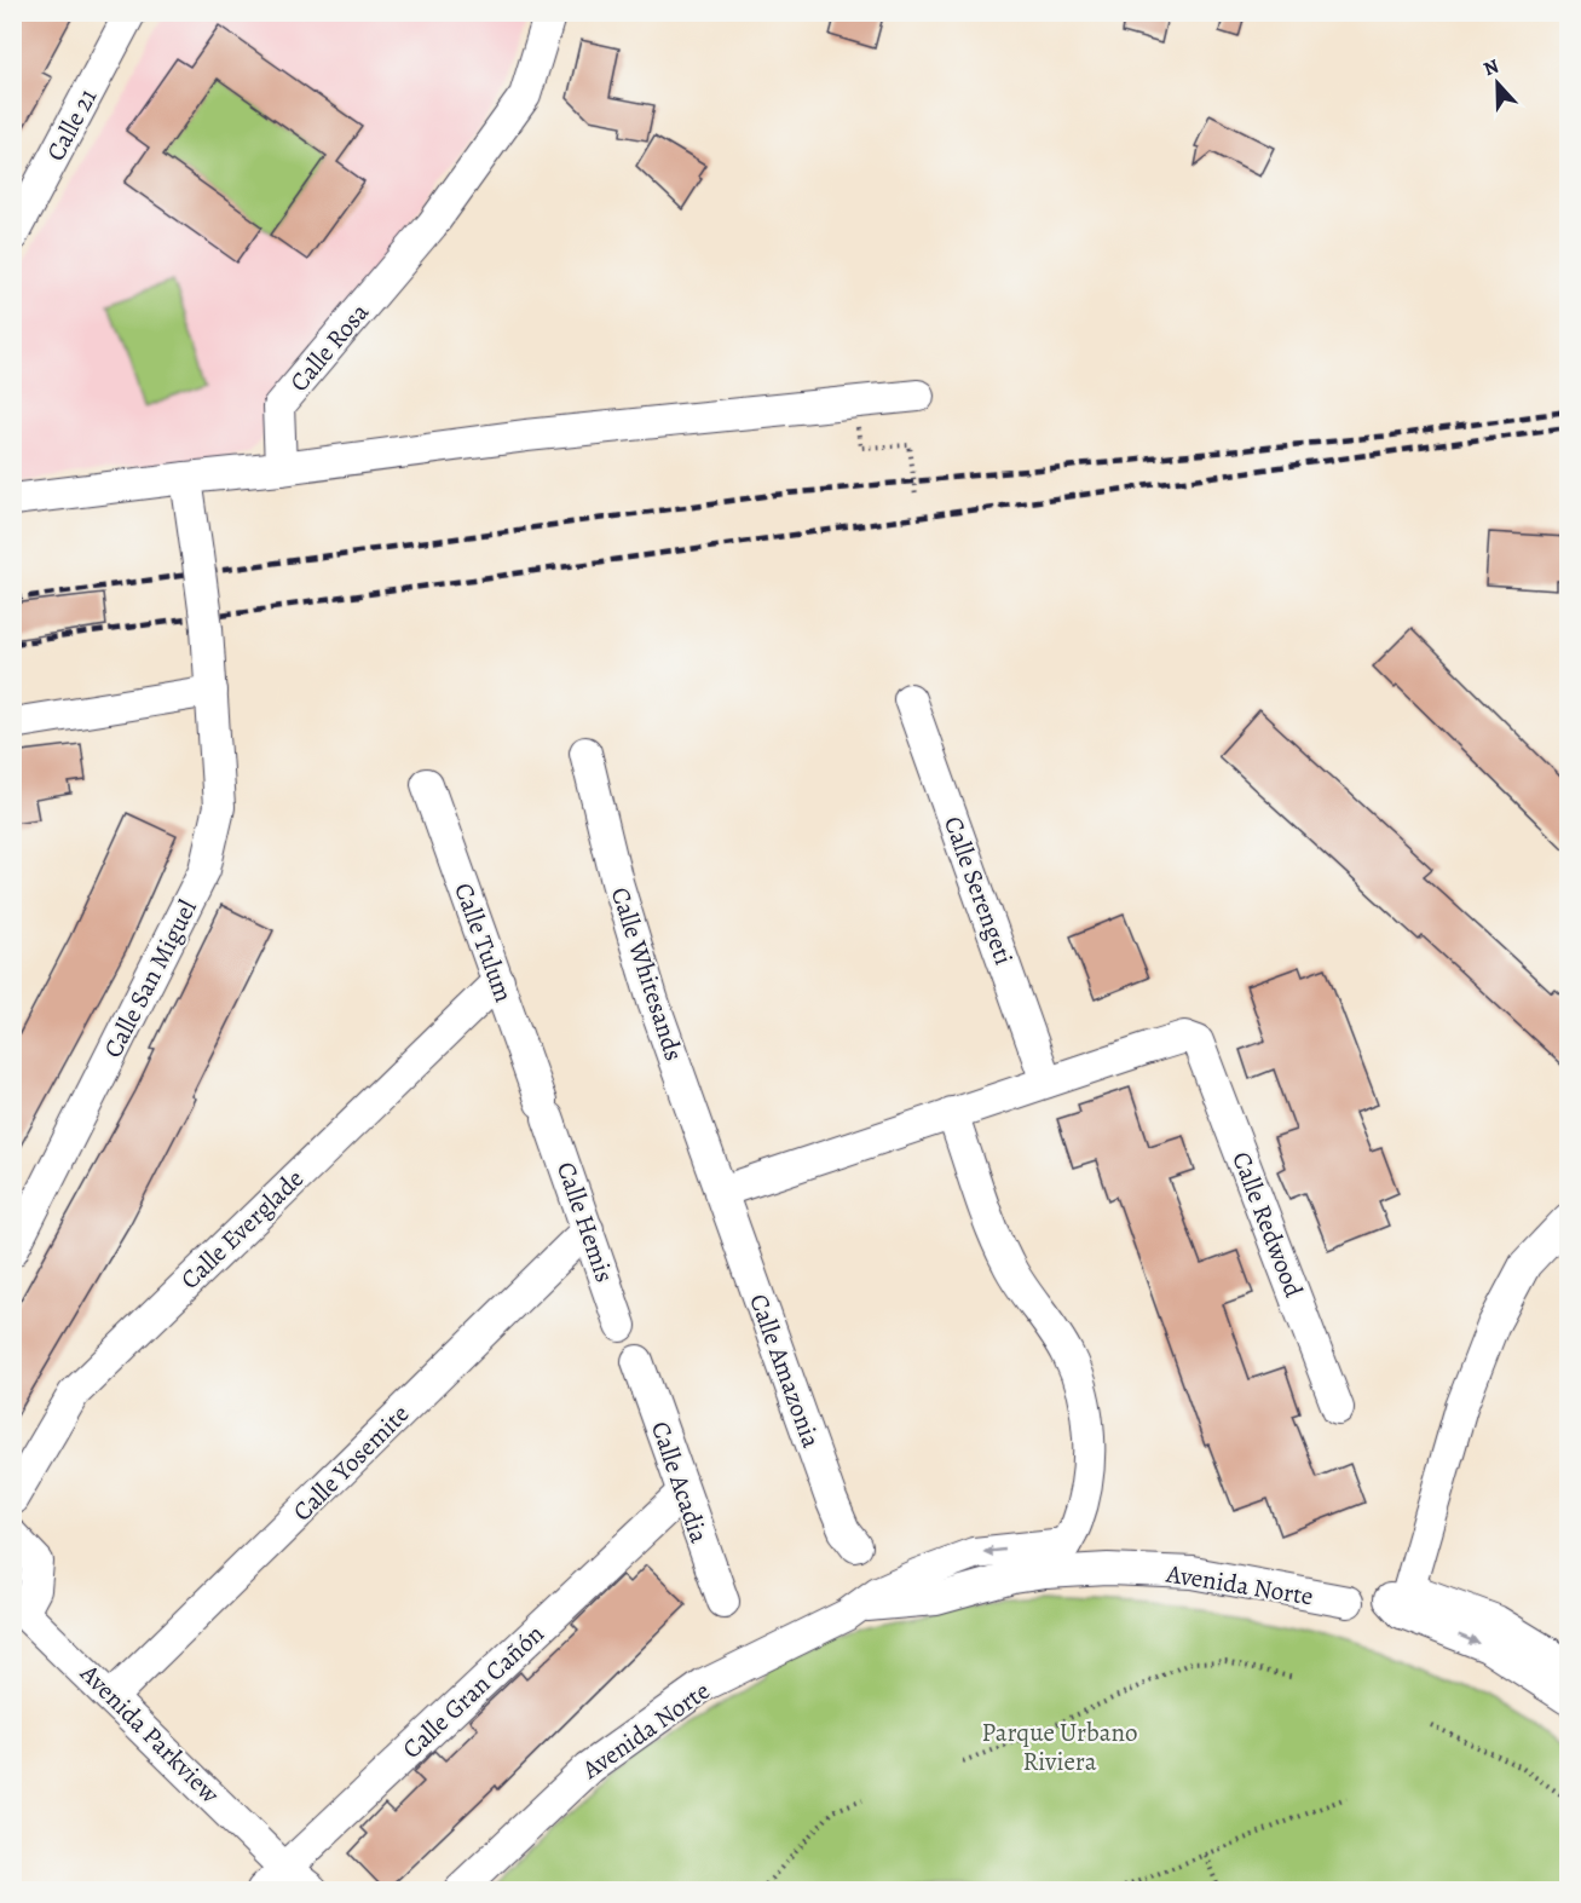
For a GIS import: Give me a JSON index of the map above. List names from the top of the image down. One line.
{"streets":{"street":["Calle 21","Calle Rosa","Calle Serengeti","Calle Tulum","Calle Whitesands","Calle San Miguel","Calle Hemis","Calle Redwood","Calle Everglade","Calle Amazonia","Calle Yosemite","Calle Acadia","Avenida Norte","Calle Gran Cañón","Avenida Parkview"]},"crossings":[["Calle Serengeti","Calle Redwood"],["Calle Tulum","Calle Hemis"],["Calle Tulum","Calle Everglade"],["Calle Whitesands","Calle Amazonia"],["Calle Hemis","Calle Yosemite"],["Calle Yosemite","Avenida Parkview"],["Calle Acadia","Calle Gran Cañón"],["Calle Gran Cañón","Avenida Parkview"]],"parks":["Parque Urbano Riviera"],"north":"top"}
